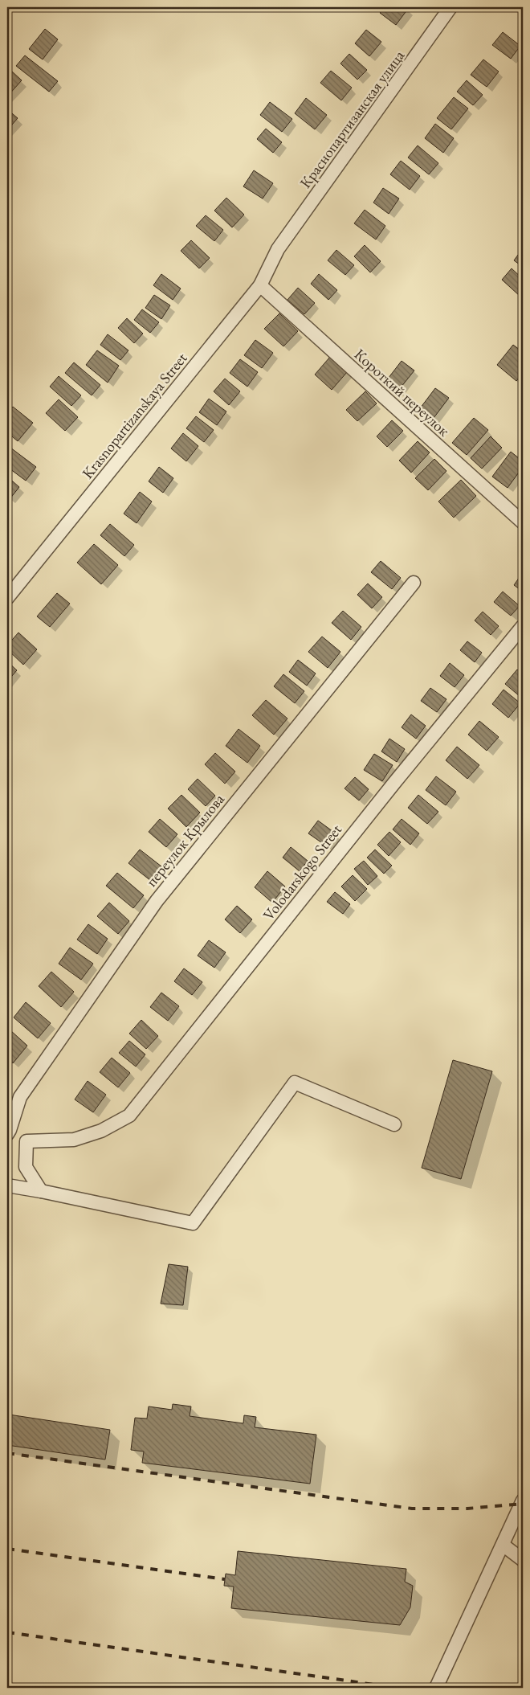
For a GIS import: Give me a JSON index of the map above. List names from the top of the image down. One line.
{"streets":{"street":["Краснопартизанская улица","Короткий переулок","Krasnopartizanskaya Street","переулок Крылова","Volodarskogo Street"]},"crossings":[["Краснопартизанская улица","Короткий переулок"],["Краснопартизанская улица","Krasnopartizanskaya Street"],["Короткий переулок","Krasnopartizanskaya Street"]]}
